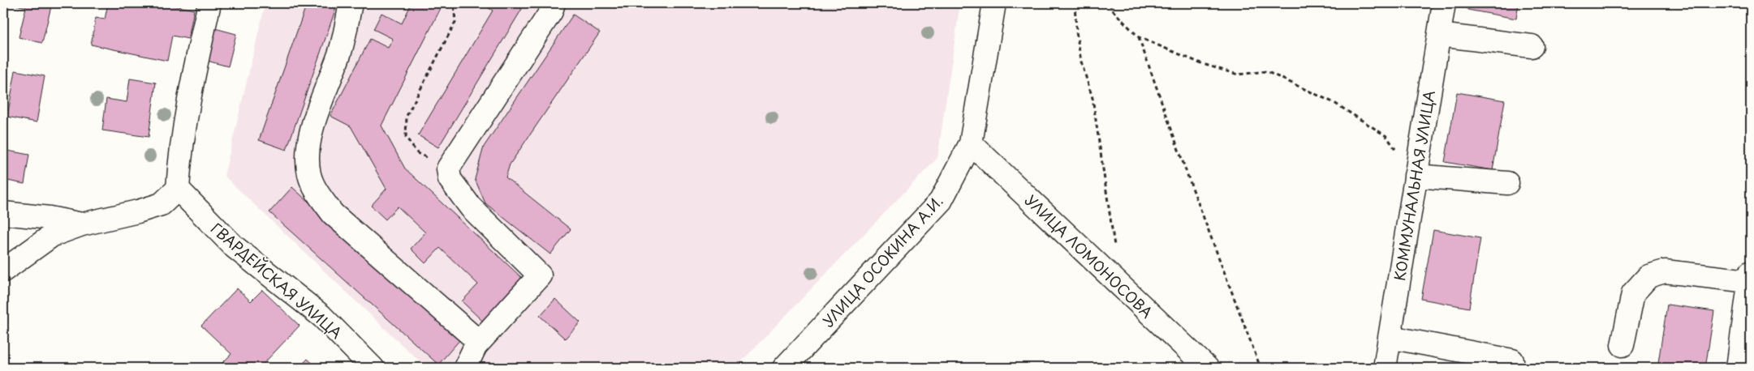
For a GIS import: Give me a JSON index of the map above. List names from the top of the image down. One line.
{"streets":{"street":["КОММУНАЛЬНАЯ УЛИЦА","УЛИЦА ЛОМОНОСОВА","УЛИЦА ОСОКИНА А.И.","ГВАРДЕЙСКАЯ УЛИЦА"]},"crossings":[["УЛИЦА ЛОМОНОСОВА","УЛИЦА ОСОКИНА А.И."]]}
